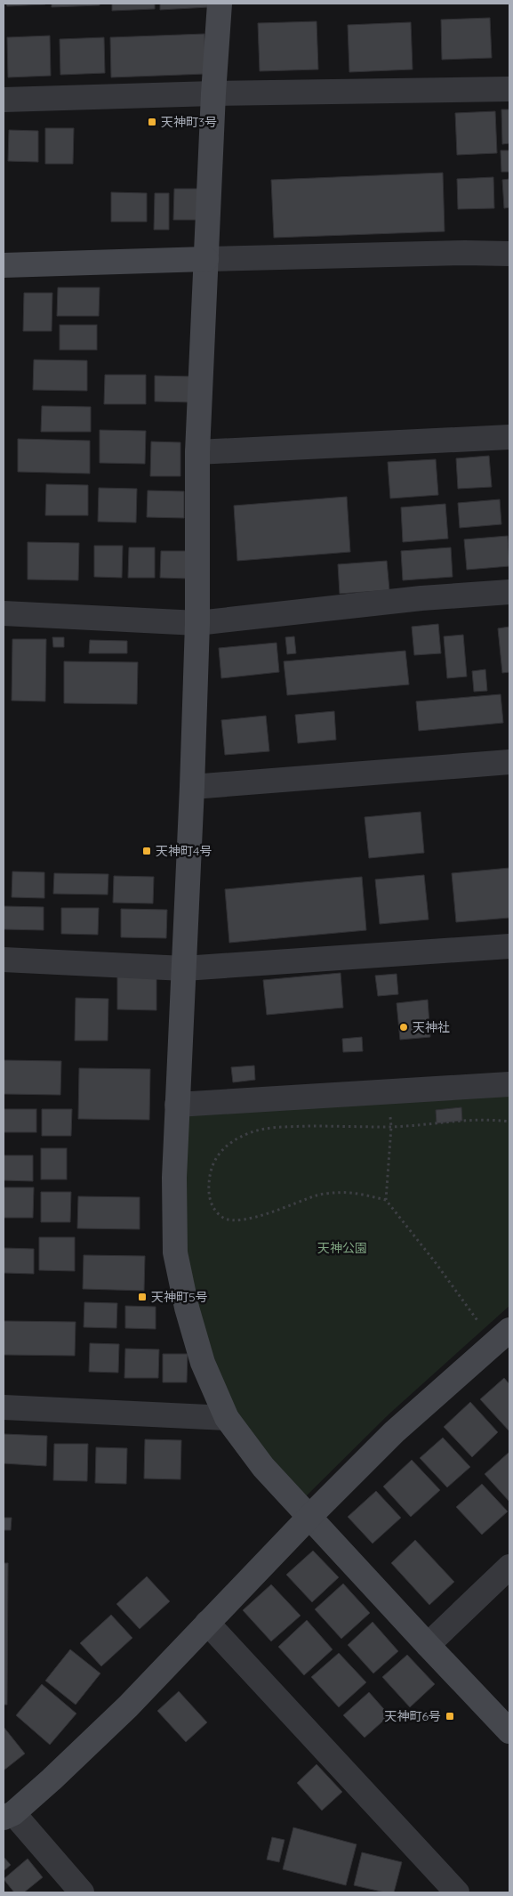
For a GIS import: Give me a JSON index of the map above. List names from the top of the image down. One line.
{"parks":["天神公園"],"places":{"transit":["天神町3号","天神町4号","天神町5号","天神町6号"],"other":["天神社"]}}
